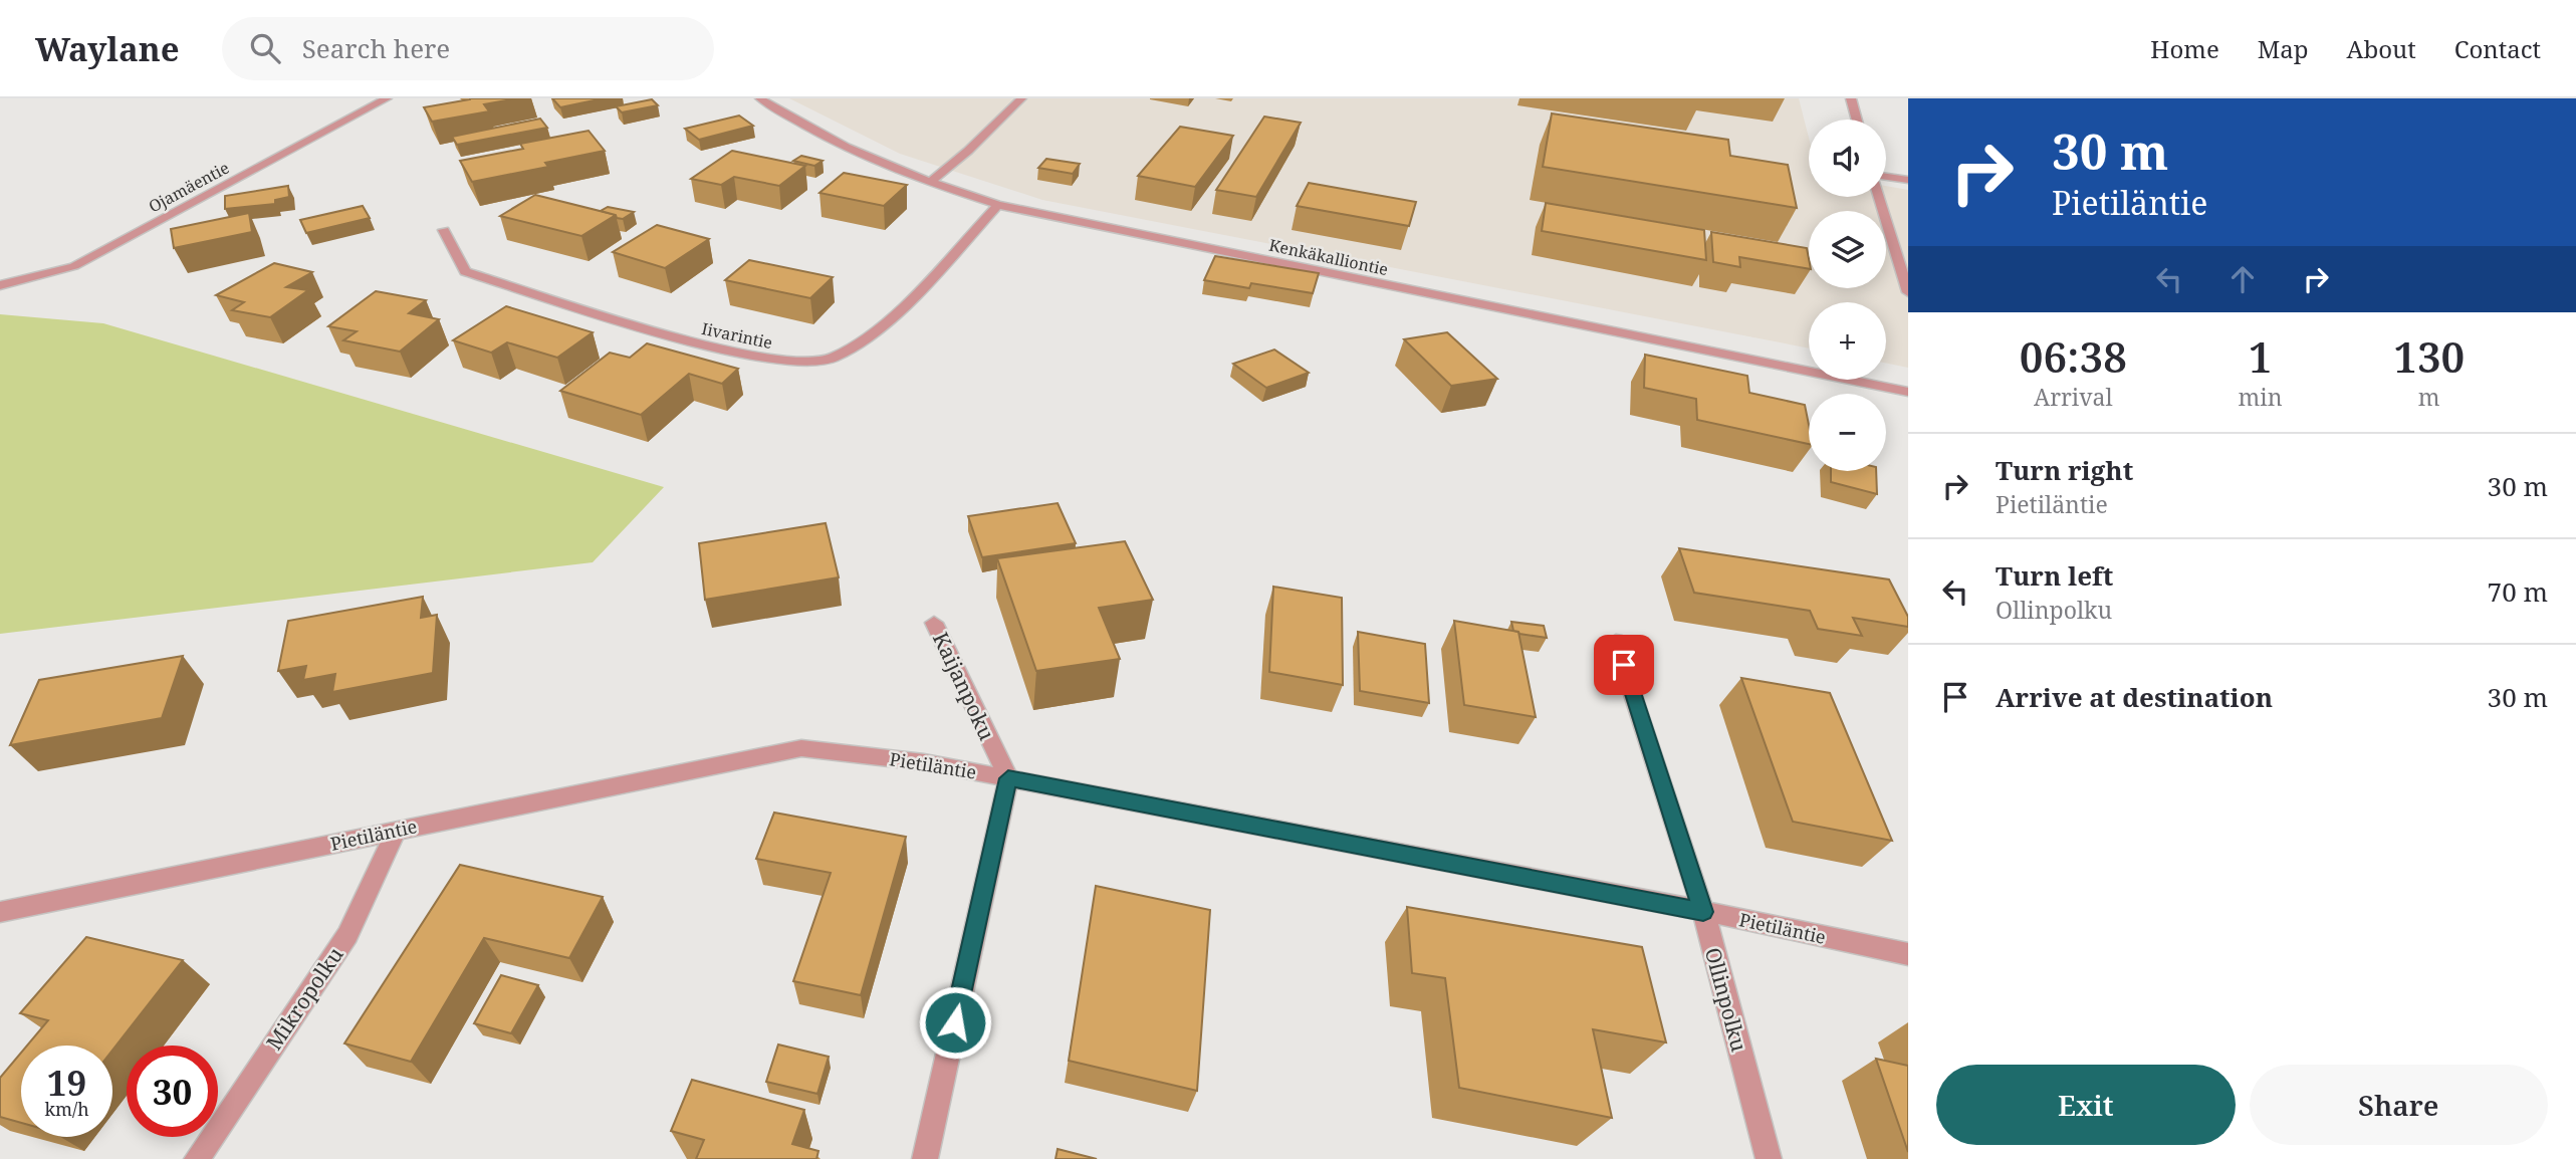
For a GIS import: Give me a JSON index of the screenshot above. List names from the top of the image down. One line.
{"streets":{"street":["Ojamäentie","Kenkäkalliontie","Iivarintie","Kaijanpoku","Pietiläntie","Mikropolku","Ollinpolku"]},"crossings":[["Kenkäkalliontie","Iivarintie"],["Kaijanpoku","Pietiläntie"],["Pietiläntie","Mikropolku"],["Pietiläntie","Ollinpolku"]],"page":{"header":"Waylane","search":"Search here","nav":["Home","Map","About","Contact"],"turn":["30 m","Pietiläntie"],"map_buttons":["+","−"],"eta":["06:38","Arrival","1","min","130","m"],"list":[{"name":"Turn right","note":"Pietiläntie","value":"30 m"},{"name":"Turn left","note":"Ollinpolku","value":"70 m"},{"name":"Arrive at destination","value":"30 m"}],"speed":"19 km/h","limit":"30","buttons":["Exit","Share"]}}
